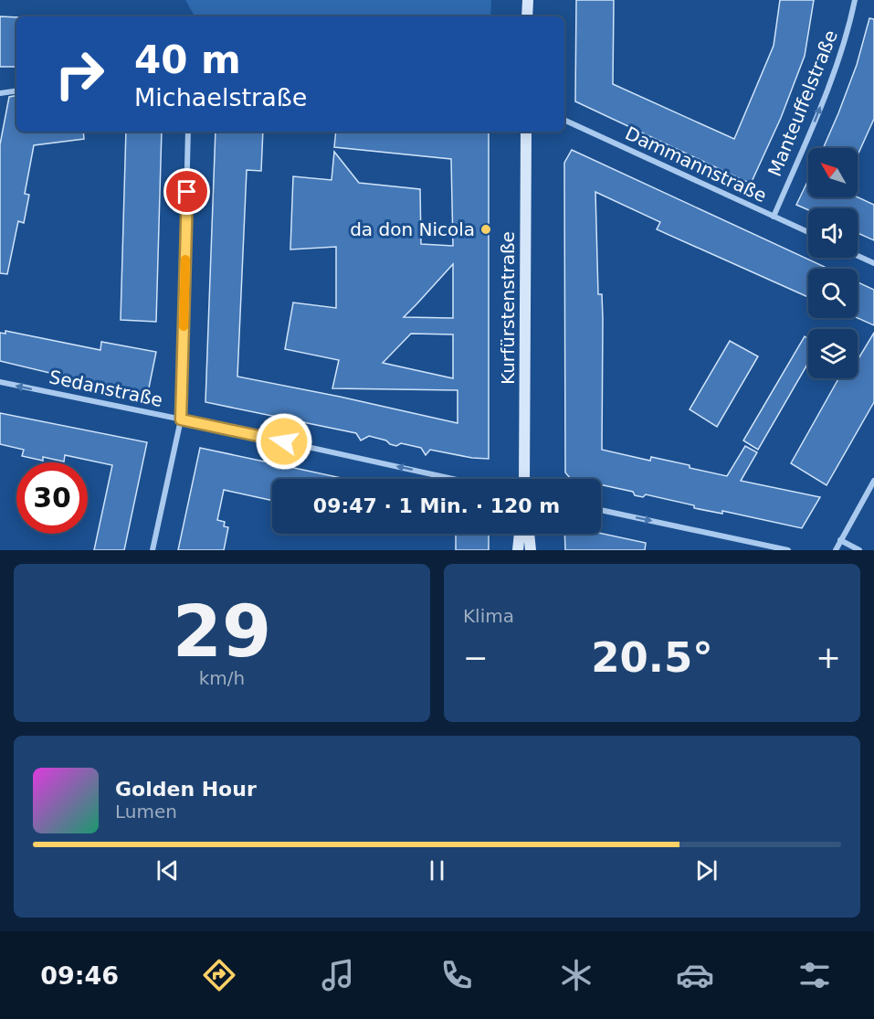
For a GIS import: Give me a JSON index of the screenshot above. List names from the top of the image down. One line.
{"streets":{"main road":["Kurfürstenstraße"],"street":["Manteuffelstraße","Dammannstraße","Sedanstraße"]},"crossings":[["Manteuffelstraße","Dammannstraße"]],"one_way":["Manteuffelstraße","Sedanstraße"],"places":["da don Nicola"],"north":"top left","page":{"turn":["40 m","Michaelstraße"],"limit":"30","trip":"09:47 · 1 Min. · 120 m","tile":[["29","km/h"],"Klima"],"heat":["−","20.5°","+"],"song":["Golden Hour","Lumen"],"tabs":"09:46"}}
